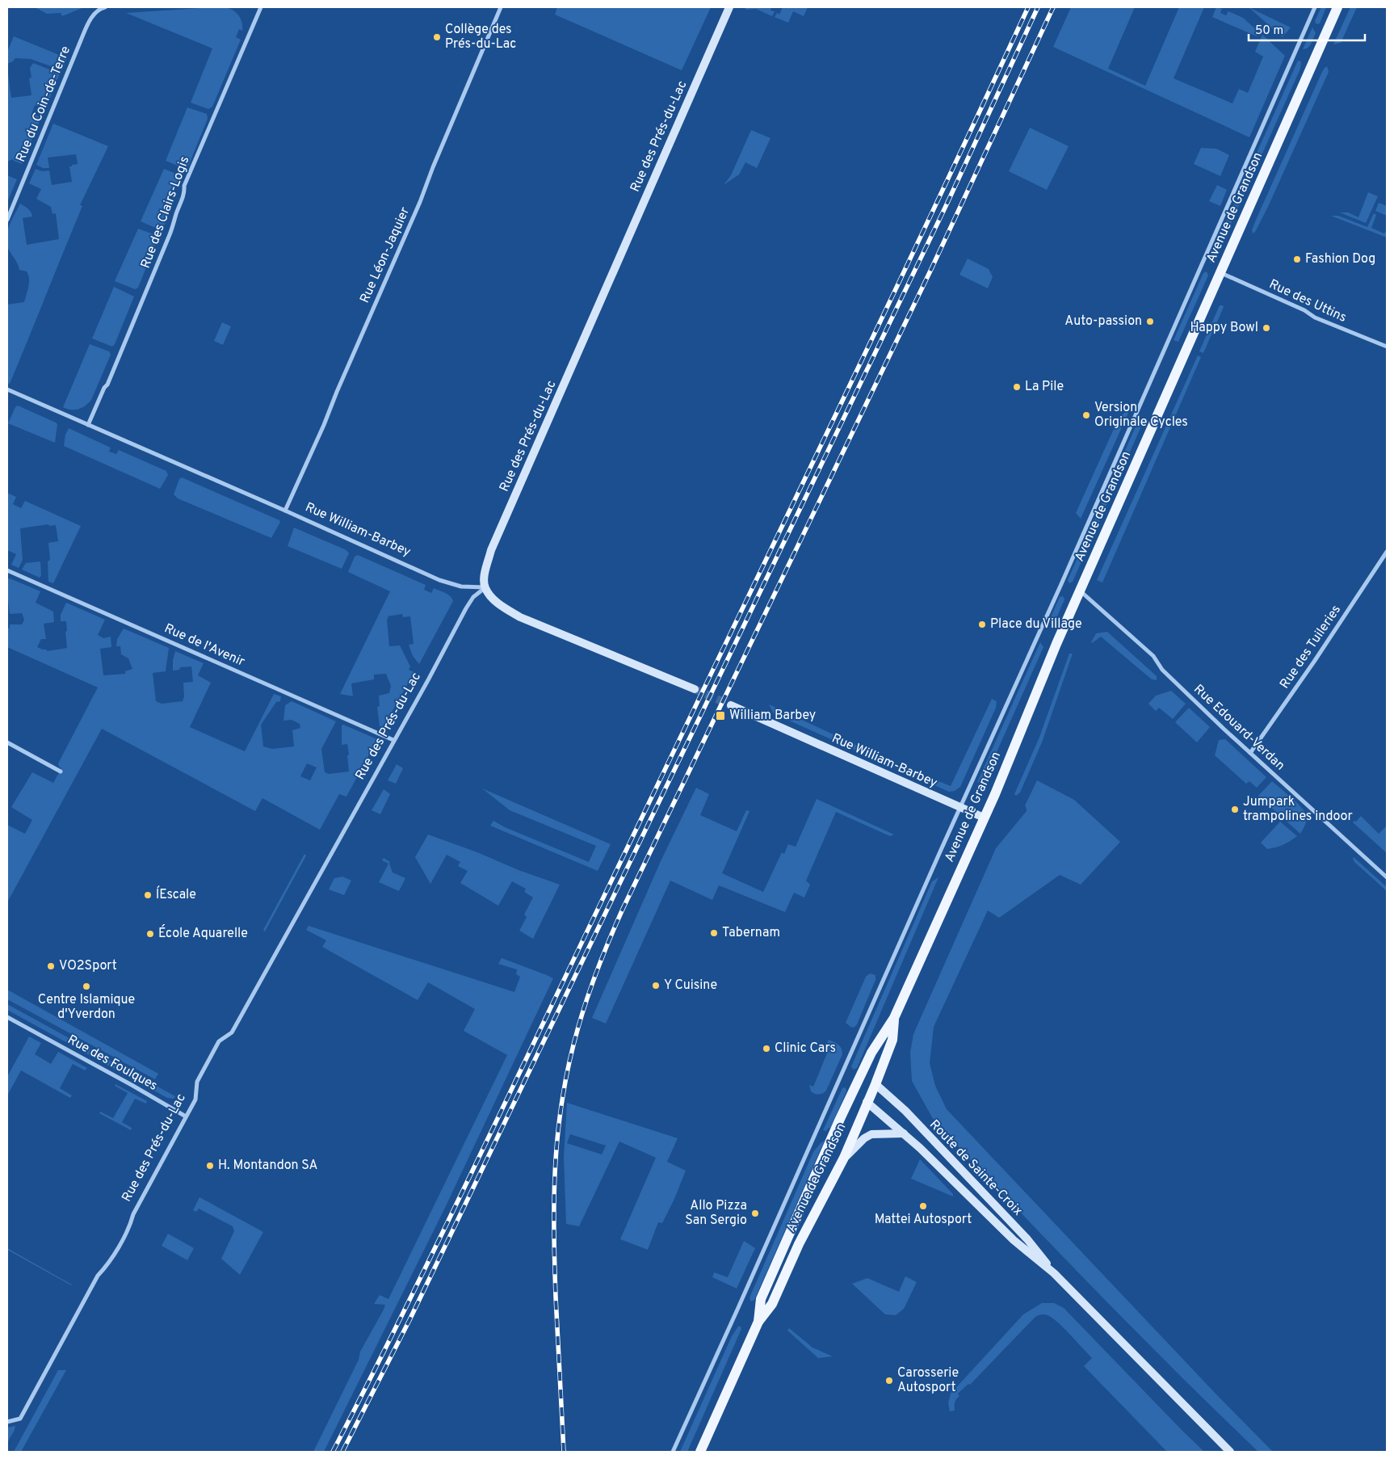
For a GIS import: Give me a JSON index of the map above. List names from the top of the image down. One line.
{"streets":{"main road":["Avenue de Grandson"],"street":["Rue du Coin-de-Terre","Rue des Prés-du-Lac","Rue des Clairs-Logis","Rue Léon-Jaquier","Rue des Uttins","Rue William-Barbey","Rue de l'Avenir","Rue des Tuileries","Rue Edouard-Verdan","Rue des Foulques","Route de Sainte-Croix"]},"crossings":[["Rue des Prés-du-Lac","Rue William-Barbey"],["Rue des Prés-du-Lac","Rue de l'Avenir"],["Rue des Prés-du-Lac","Rue des Foulques"],["Avenue de Grandson","Rue des Uttins"],["Avenue de Grandson","Rue William-Barbey"],["Avenue de Grandson","Rue Edouard-Verdan"],["Avenue de Grandson","Route de Sainte-Croix"],["Rue des Clairs-Logis","Rue William-Barbey"],["Rue Léon-Jaquier","Rue William-Barbey"],["Rue des Tuileries","Rue Edouard-Verdan"]],"places":{"other":["Collège des Prés-du-Lac","Fashion Dog","Auto-passion","Happy Bowl","La Pile","Version Originale Cycles","Place du Village","Jumpark trampolines indoor","l´Escale","Tabernam","École Aquarelle","VO2Sport","Y Cuisine","Centre Islamique d'Yverdon","Clinic Cars","H. Montandon SA","Mattei Autosport","Allo Pizza San Sergio","Carosserie Autosport"],"transit":["William Barbey"]},"scale_bar":"50 m"}
